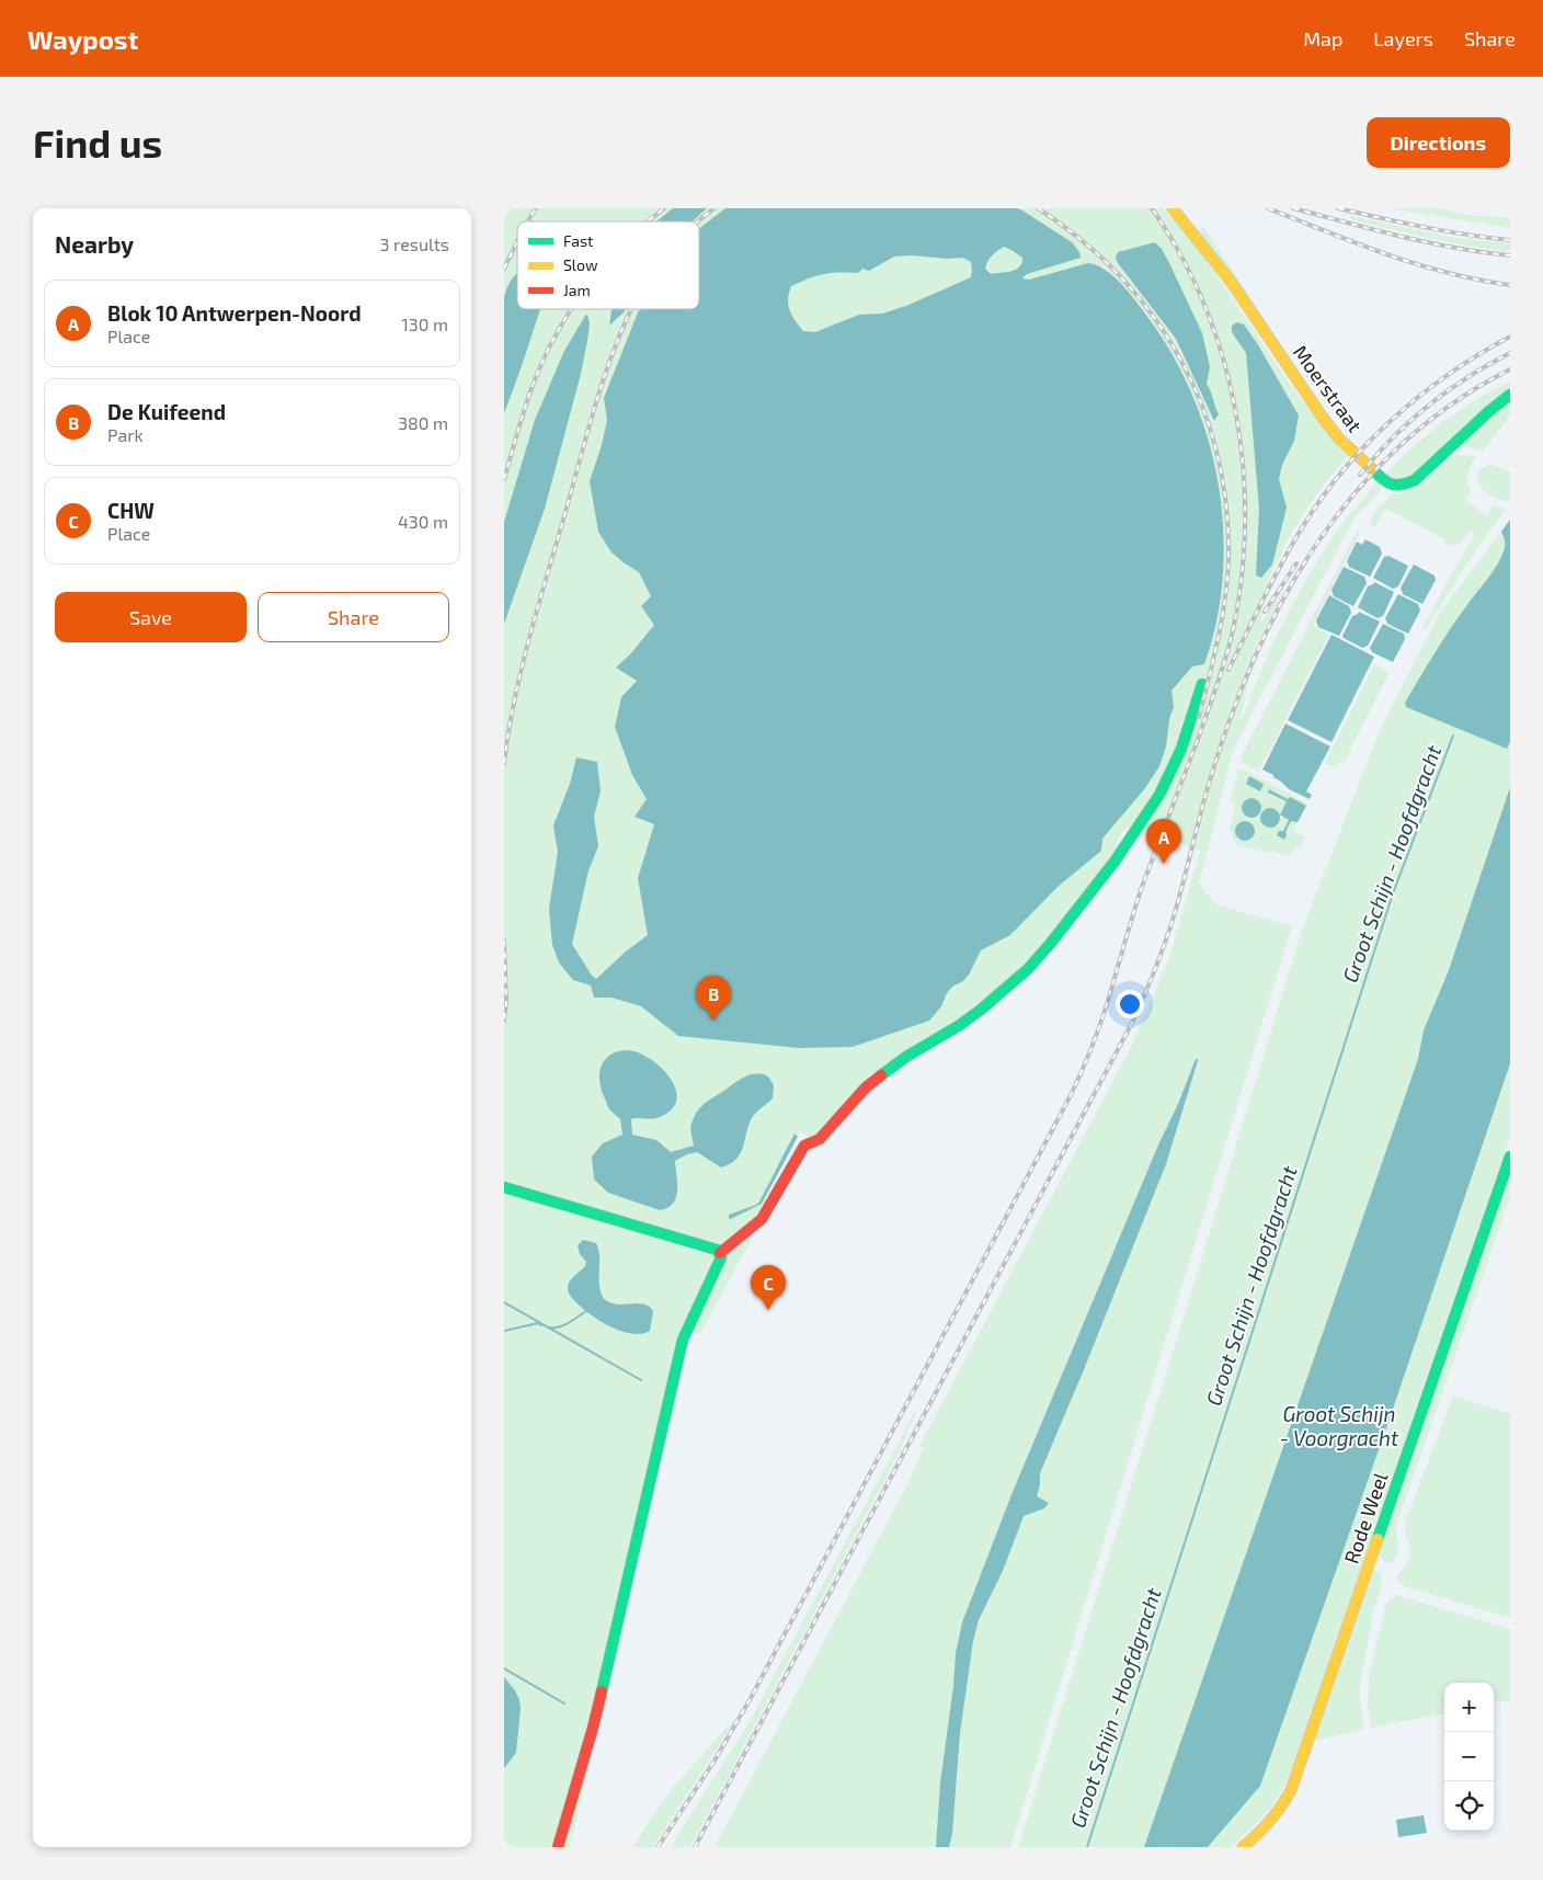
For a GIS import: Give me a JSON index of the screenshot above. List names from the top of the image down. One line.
{"streets":{"street":["Moerstraat","Rode Weel"]},"water":["Groot Schijn - Hoofdgracht","Groot Schijn - Voorgracht"],"legend":["Fast","Slow","Jam"],"page":{"header":"Waypost","nav":["Map","Layers","Share"],"buttons":["Directions",["Save","Share"]],"title":"Find us","heading":["Nearby","3 results"],"list":[{"mark":"A","name":"Blok 10 Antwerpen-Noord","note":"Place","value":"130 m"},{"mark":"B","name":"De Kuifeend","note":"Park","value":"380 m"},{"mark":"C","name":"CHW","note":"Place","value":"430 m"}],"pins":["A","B","C"],"map_buttons":["+","−"]}}
